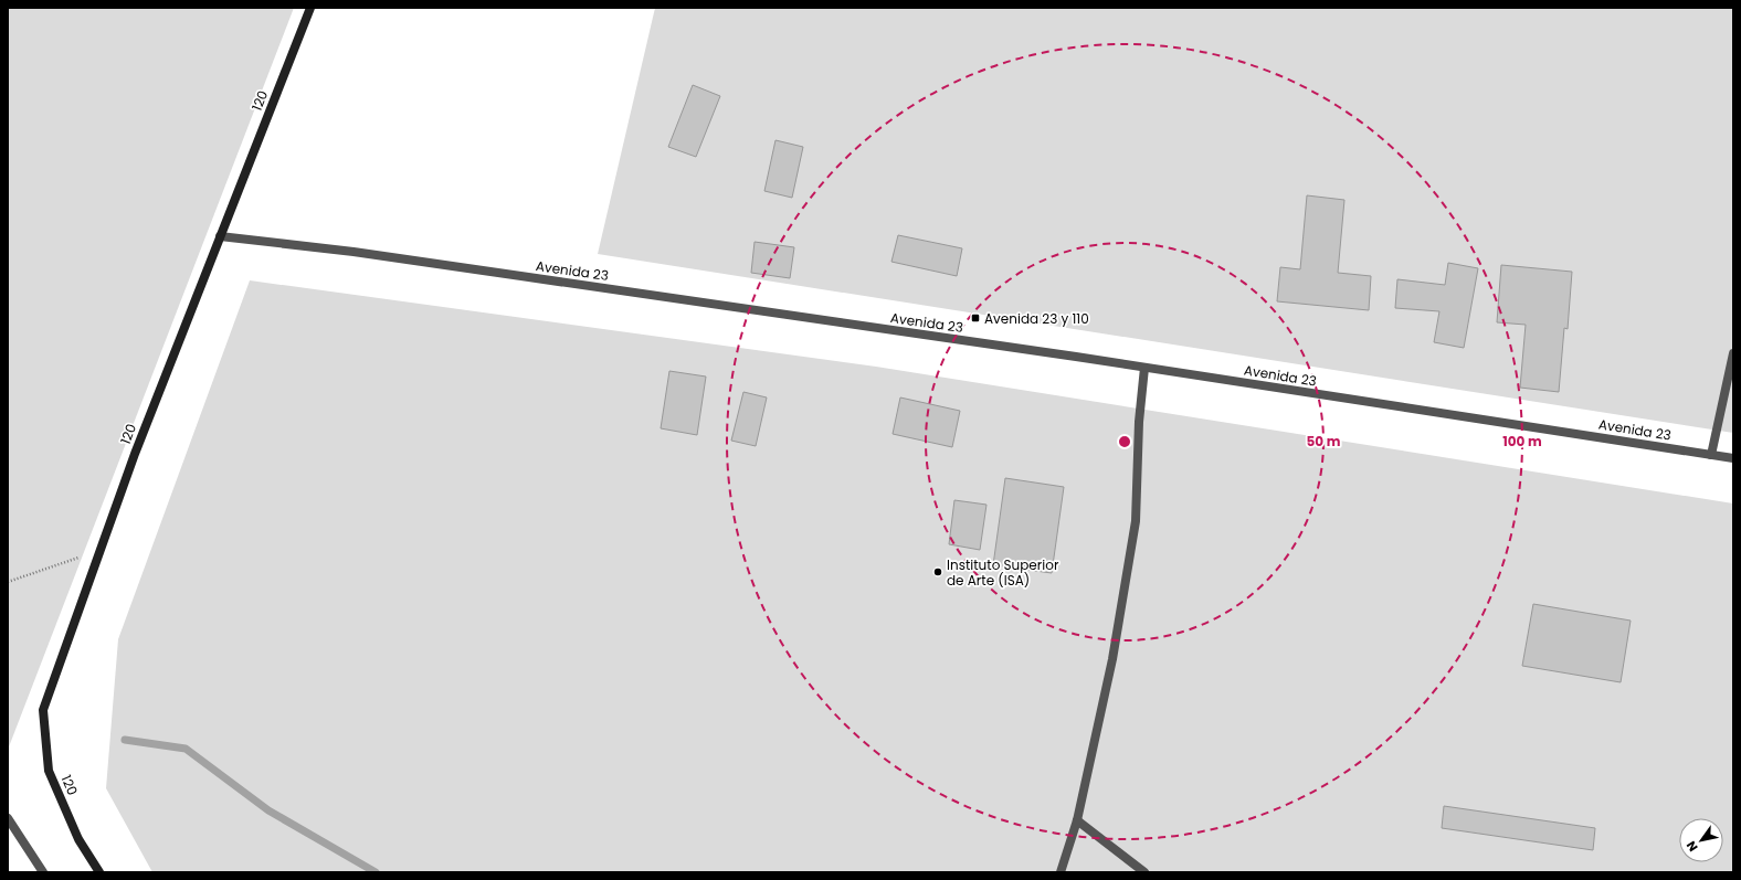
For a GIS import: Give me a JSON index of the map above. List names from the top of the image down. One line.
{"streets":{"main road":["120"],"street":["Avenida 23"]},"crossings":[["120","Avenida 23"]],"places":{"transit":["Avenida 23 y 110"],"other":["Instituto Superior de Arte (ISA)"]},"north":"bottom left","rings":["50 m","100 m"]}
